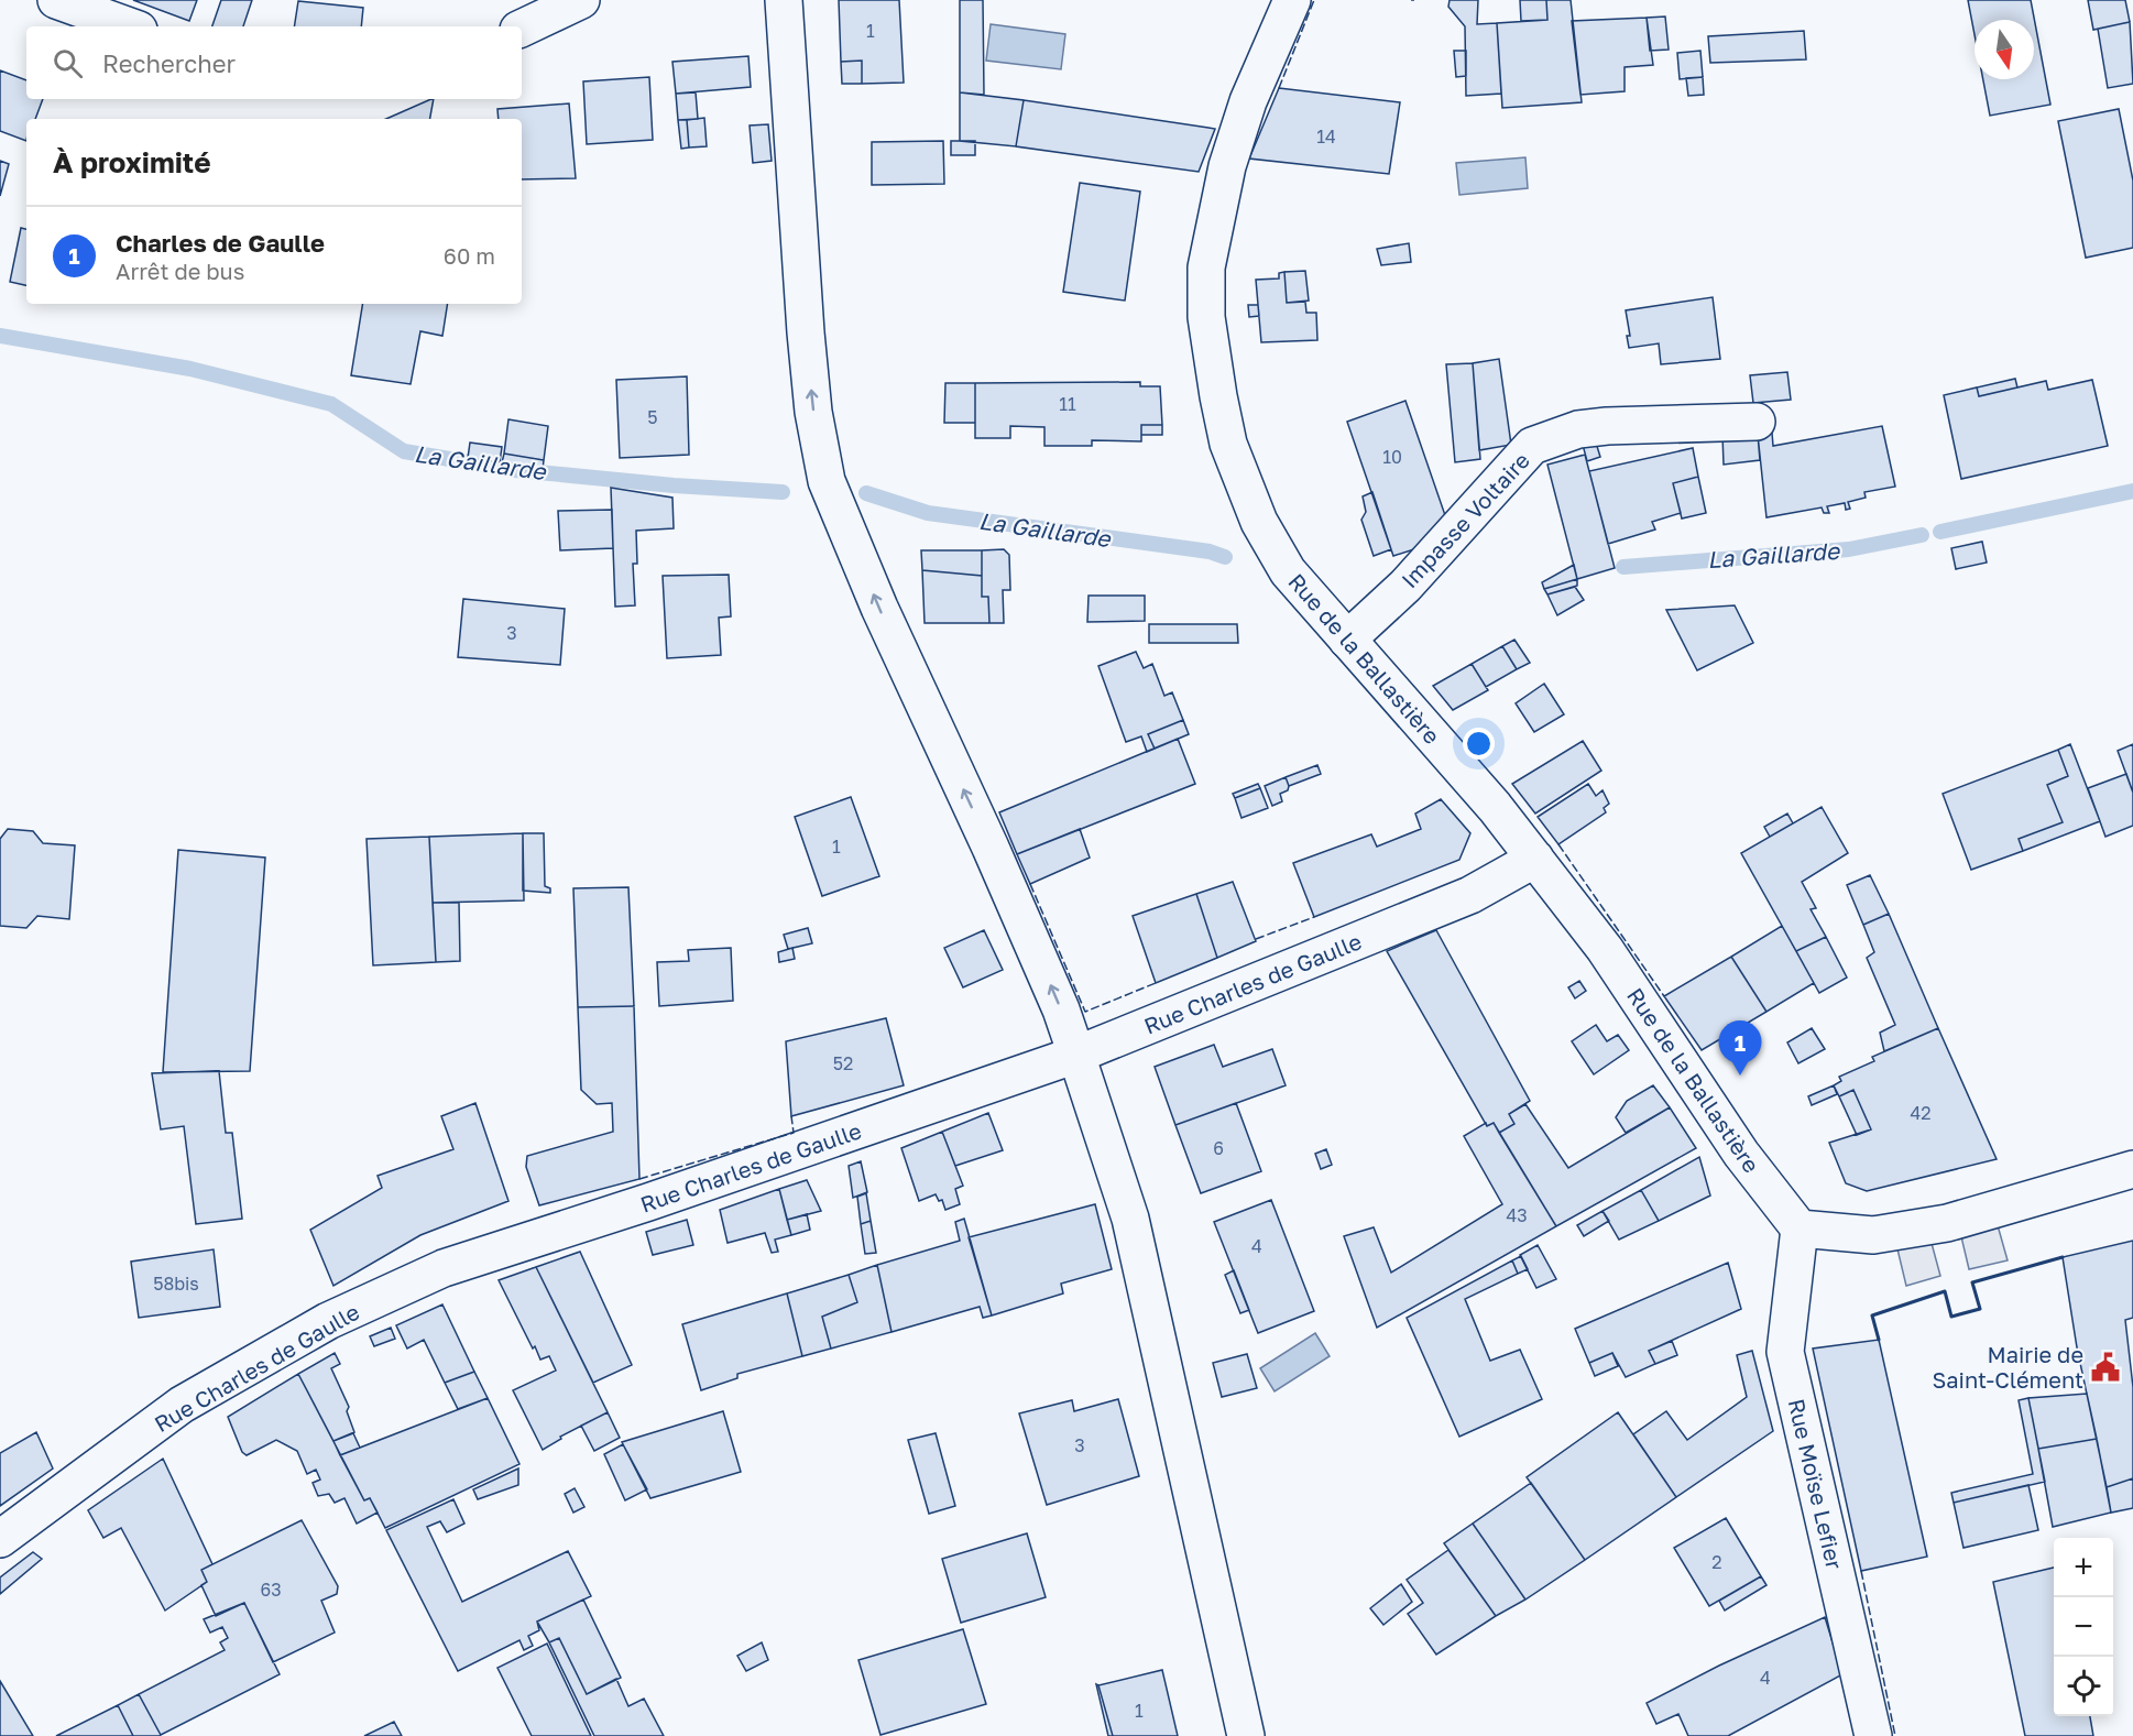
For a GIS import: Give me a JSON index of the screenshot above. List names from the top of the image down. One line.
{"streets":{"street":["Impasse Voltaire","Rue de la Ballastière","Rue Charles de Gaulle","Rue Moïse Lefier"]},"crossings":[["Impasse Voltaire","Rue de la Ballastière"],["Rue de la Ballastière","Rue Charles de Gaulle"],["Rue de la Ballastière","Rue Moïse Lefier"]],"water":["La Gaillarde"],"places":{"public building":["Mairie de Saint-Clément"]},"house_numbers":["1","14","11","5","10","3","1","52","42","6","43","4","58bis","3","2","63","4","1"],"north":"bottom","page":{"search":"Rechercher","heading":"À proximité","list":[{"mark":"1","name":"Charles de Gaulle","note":"Arrêt de bus","value":"60 m"}],"pins":"1","map_buttons":["+","−"]}}
